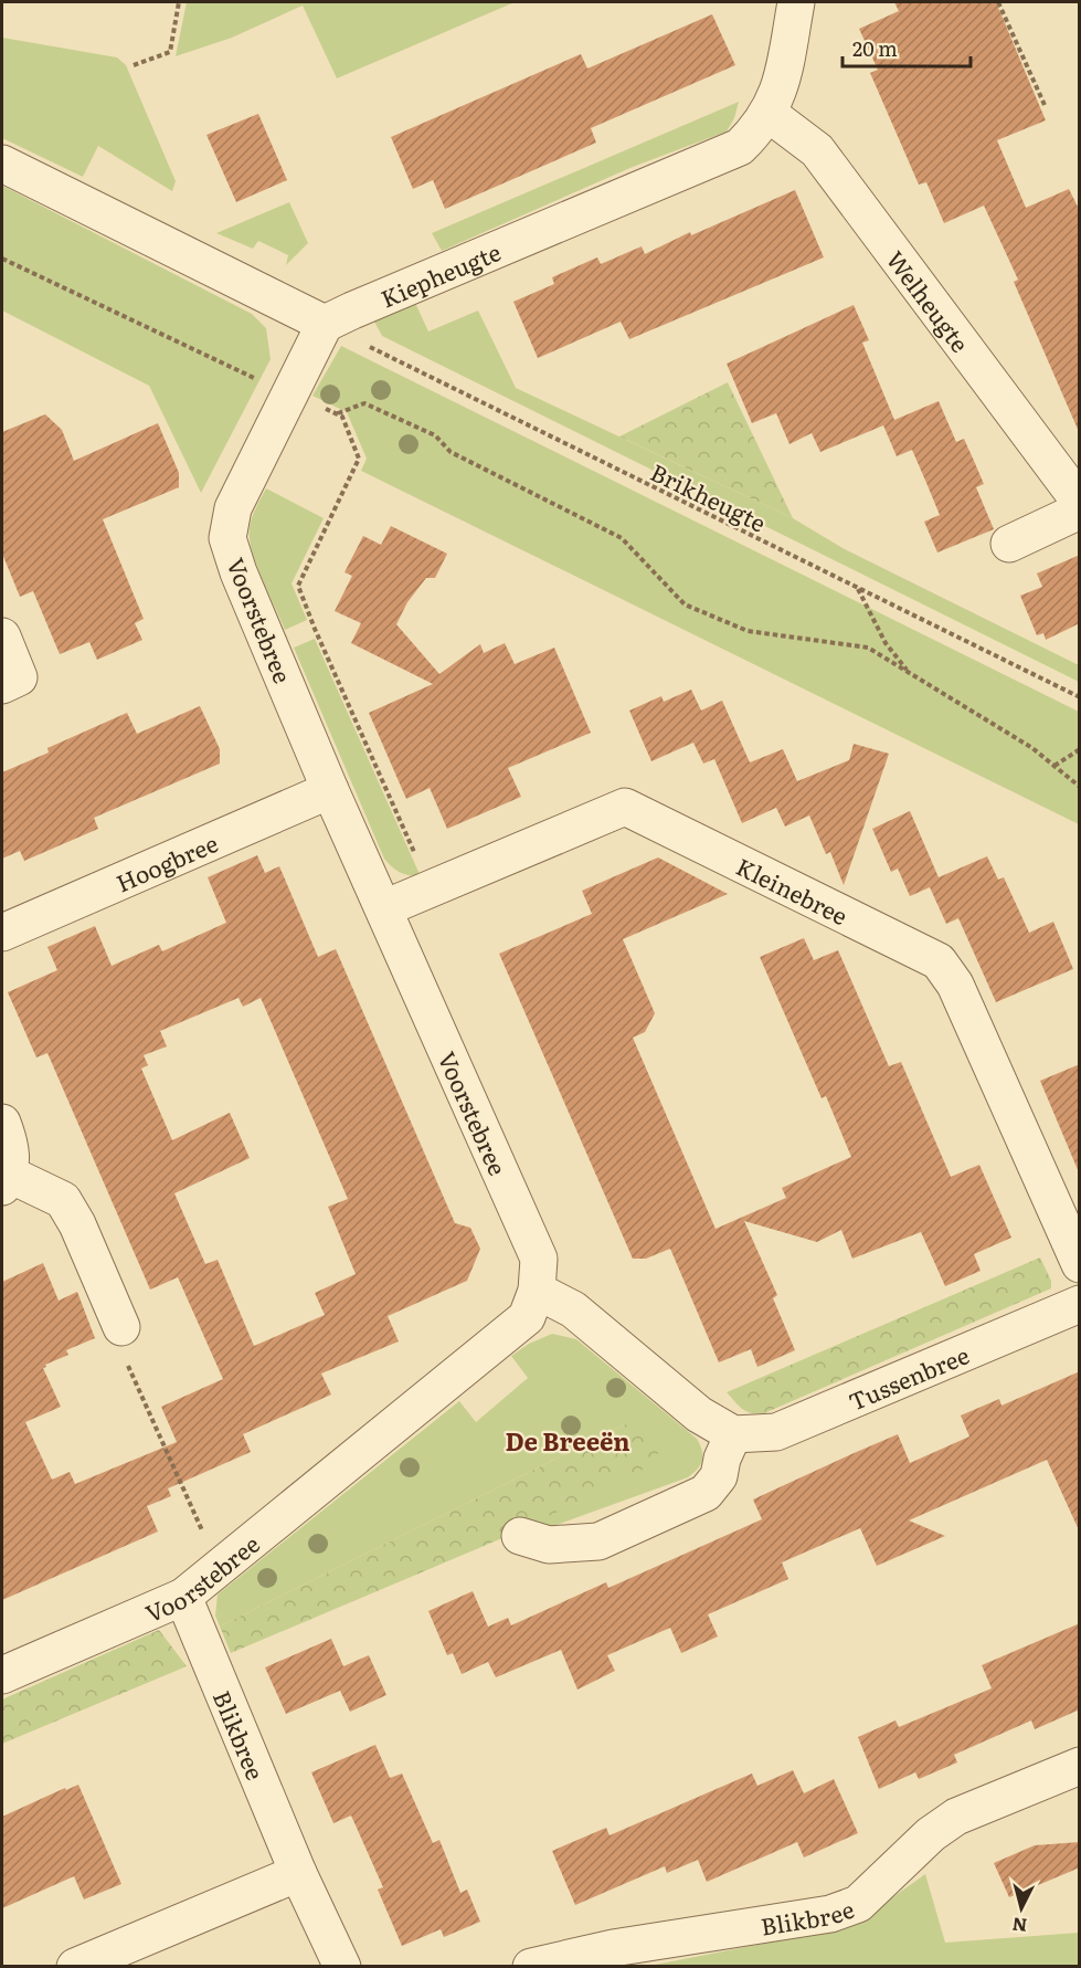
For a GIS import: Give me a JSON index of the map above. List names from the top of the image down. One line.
{"streets":{"street":["Kiepheugte","Welheugte","Voorstebree","Hoogbree","Kleinebree","Tussenbree","Blikbree"],"path":["Brikheugte"]},"crossings":[["Kiepheugte","Welheugte"],["Kiepheugte","Brikheugte"],["Kiepheugte","Voorstebree"],["Brikheugte","Voorstebree"],["Voorstebree","Hoogbree"],["Voorstebree","Kleinebree"],["Voorstebree","Blikbree"]],"districts":["De Breeën"],"scale_bar":"20 m","north":"bottom"}
